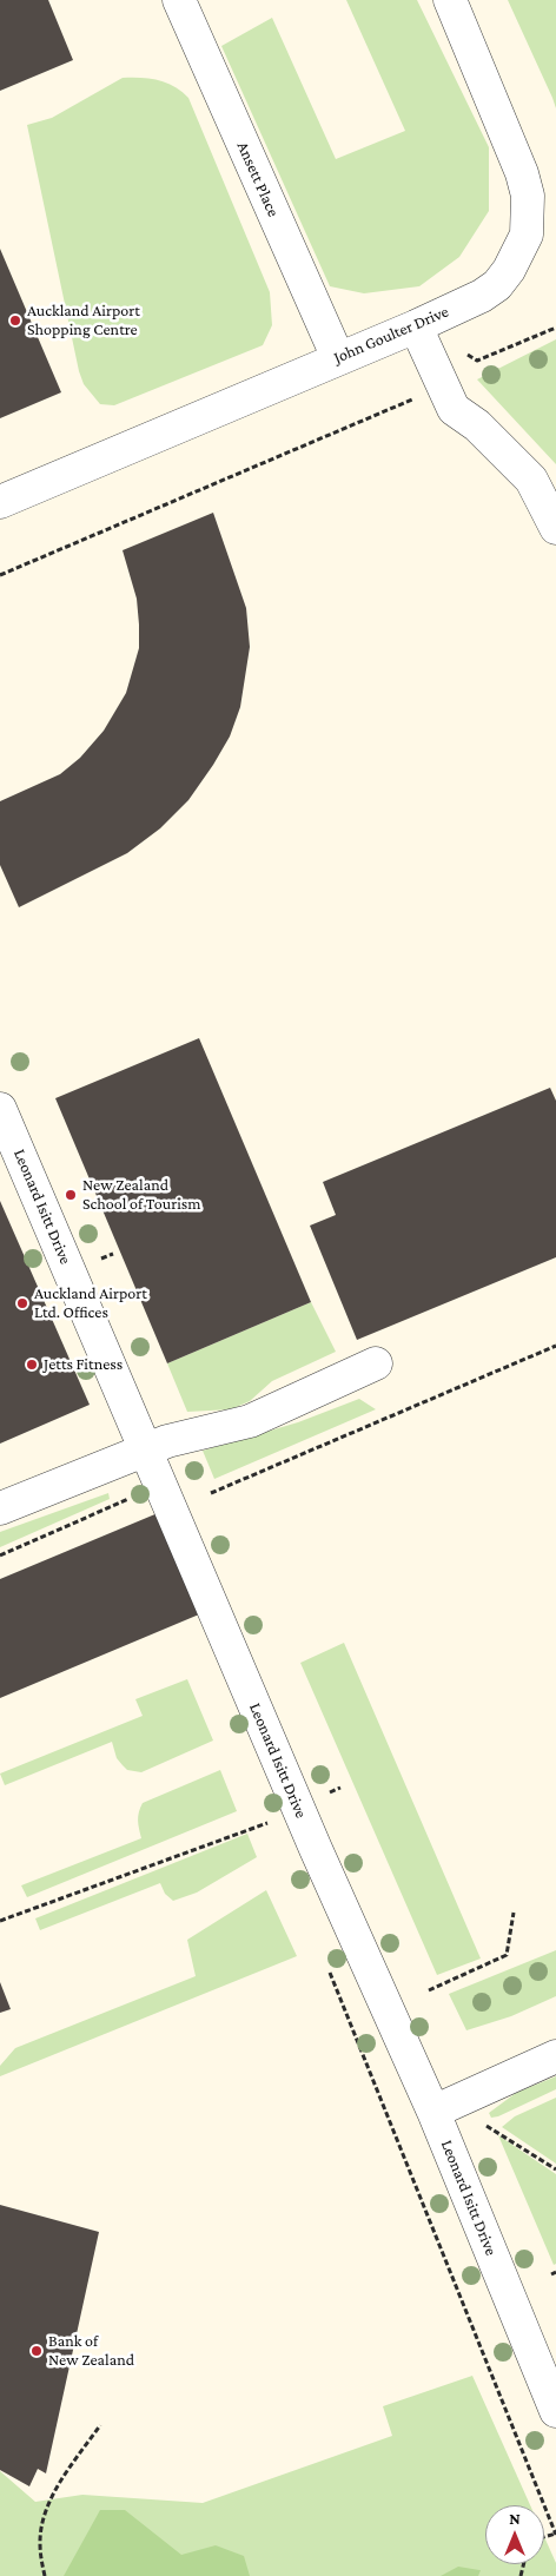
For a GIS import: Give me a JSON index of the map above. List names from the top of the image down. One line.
{"streets":{"street":["Ansett Place","John Goulter Drive","Leonard Isitt Drive"]},"crossings":[["Ansett Place","John Goulter Drive"]],"places":["Auckland Airport Shopping Centre","New Zealand School of Tourism","Auckland Airport Ltd. Offices","Jetts Fitness","Bank of New Zealand"],"north":"top"}
